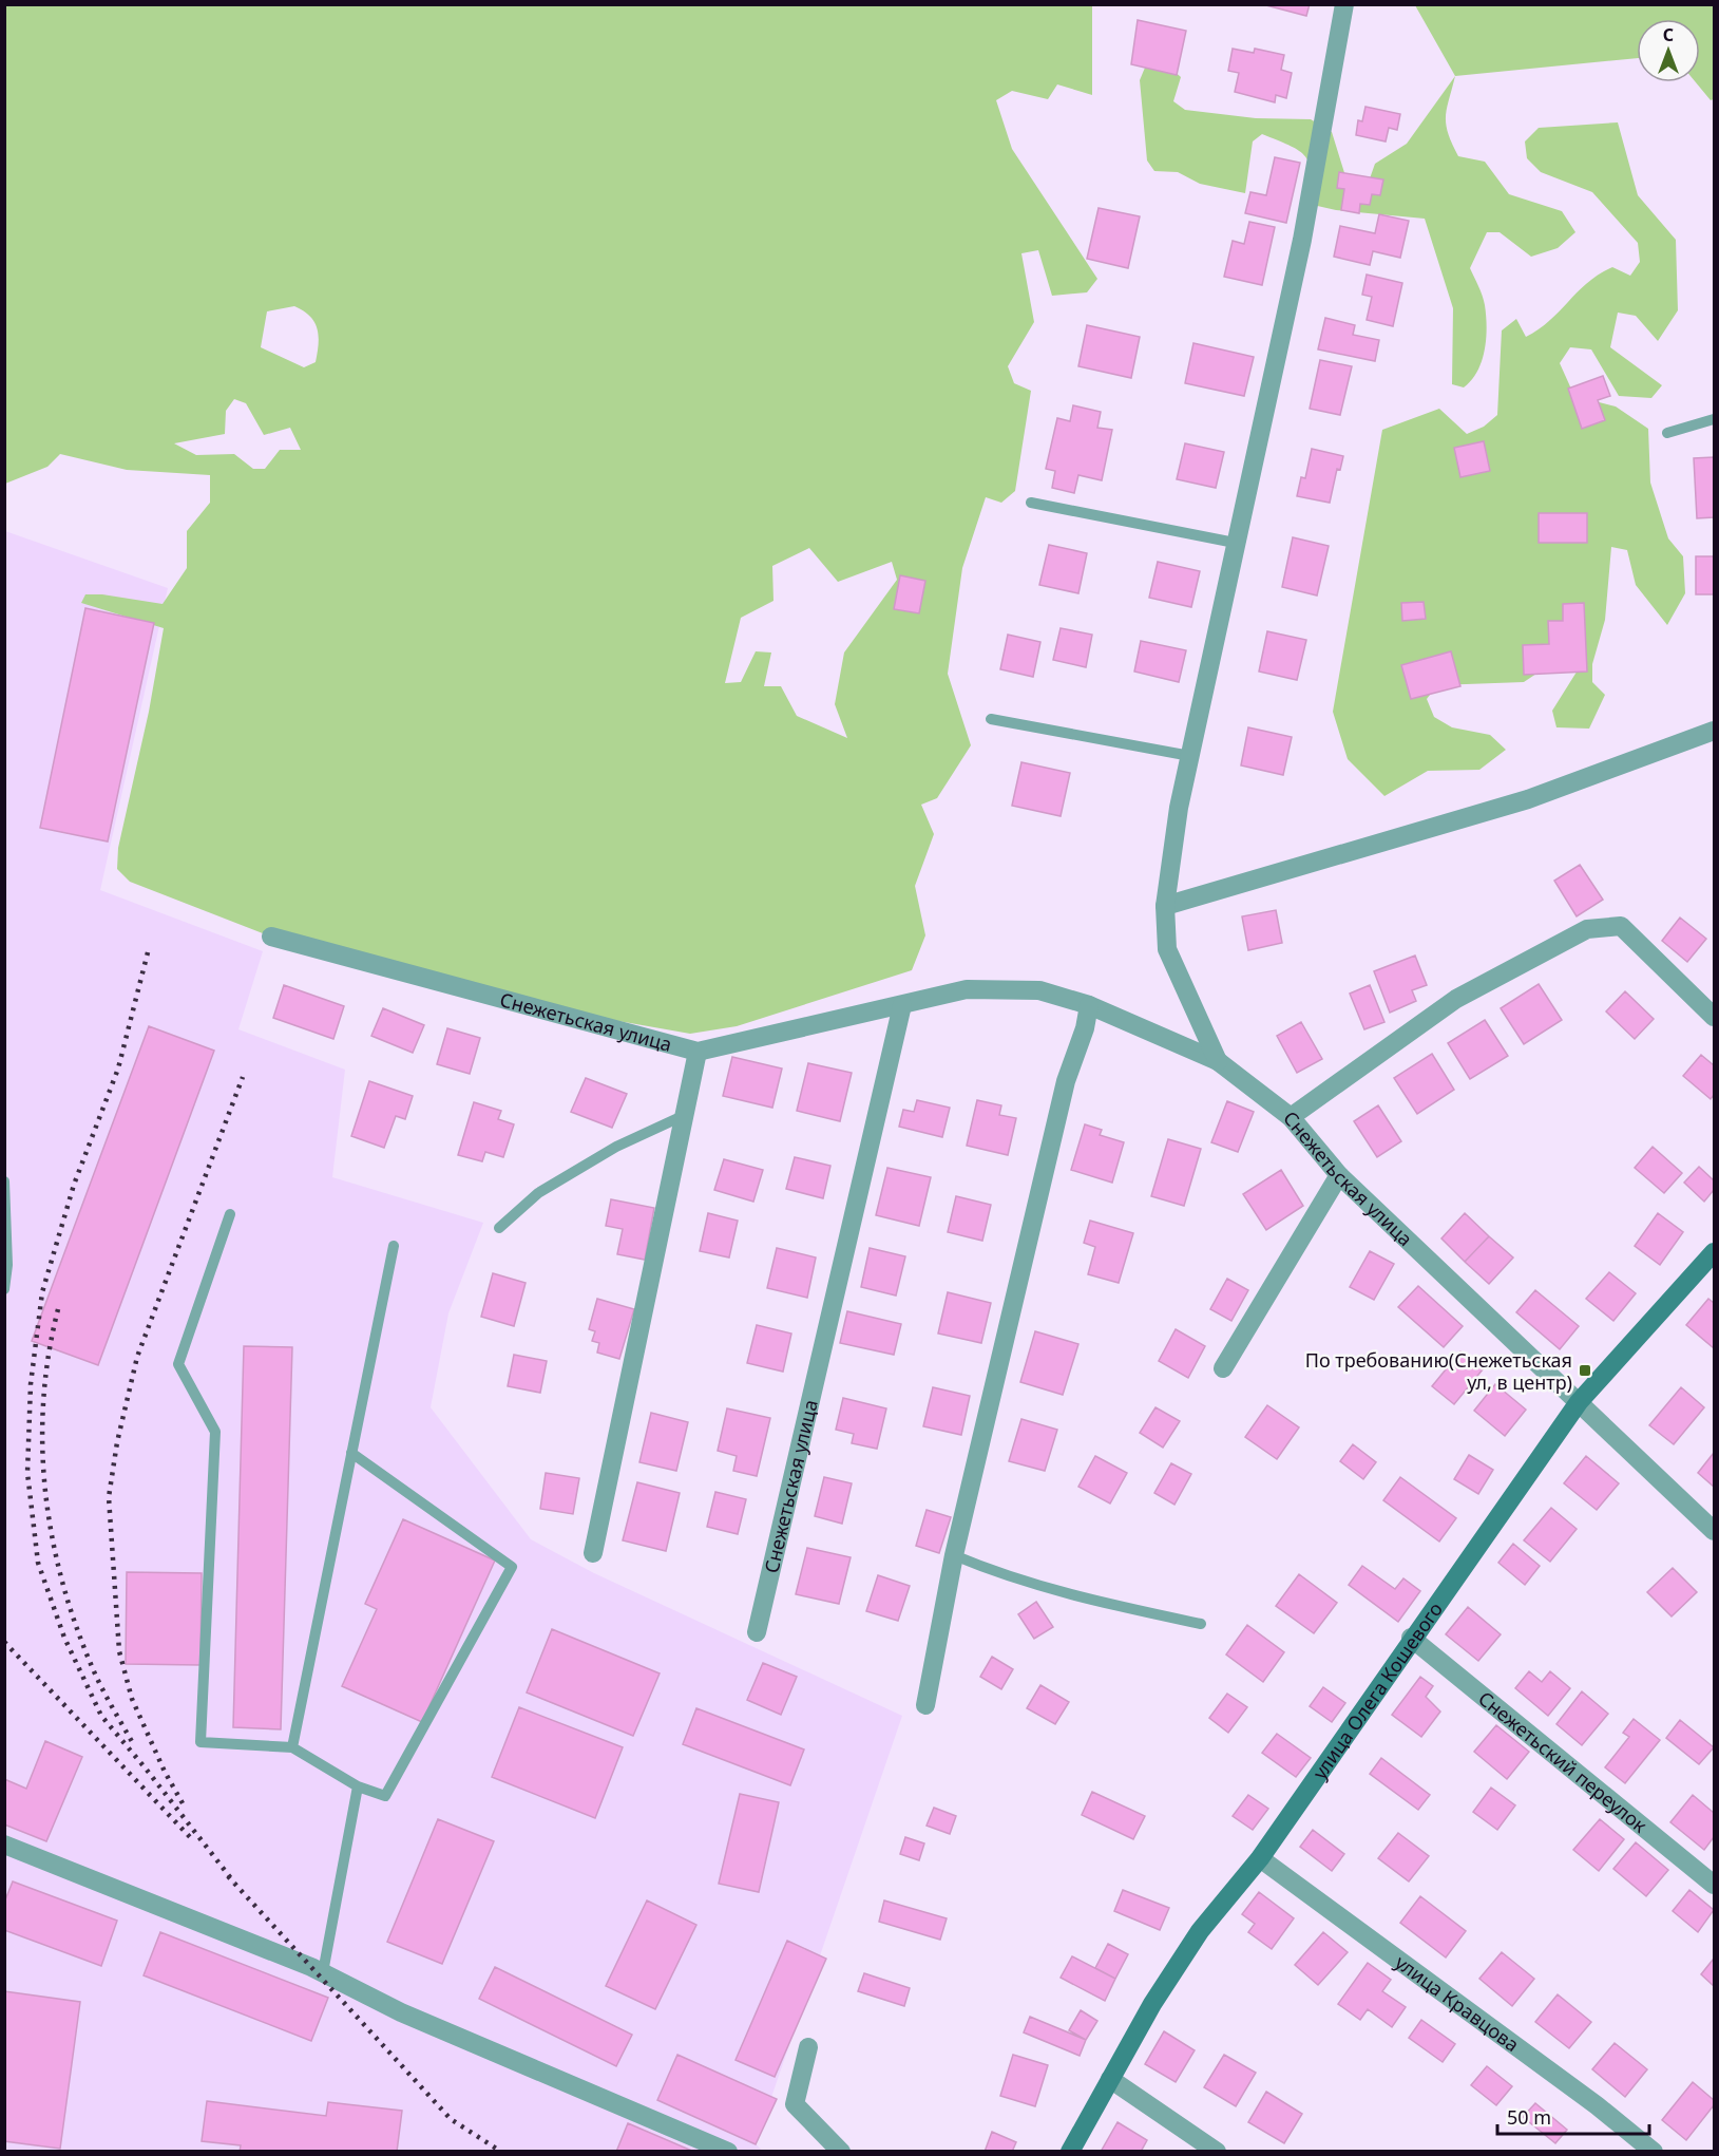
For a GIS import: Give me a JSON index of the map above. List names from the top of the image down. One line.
{"streets":{"street":["Снежетьская улица","улица Олега Кошевого","Снежетьский переулок","улица Кравцова"]},"crossings":[["Снежетьская улица","улица Олега Кошевого"],["улица Олега Кошевого","Снежетьский переулок"],["улица Олега Кошевого","улица Кравцова"]],"places":{"transit":["По требованию(Снежетьская ул, в центр)"]},"scale_bar":"50 m","north":"top"}
